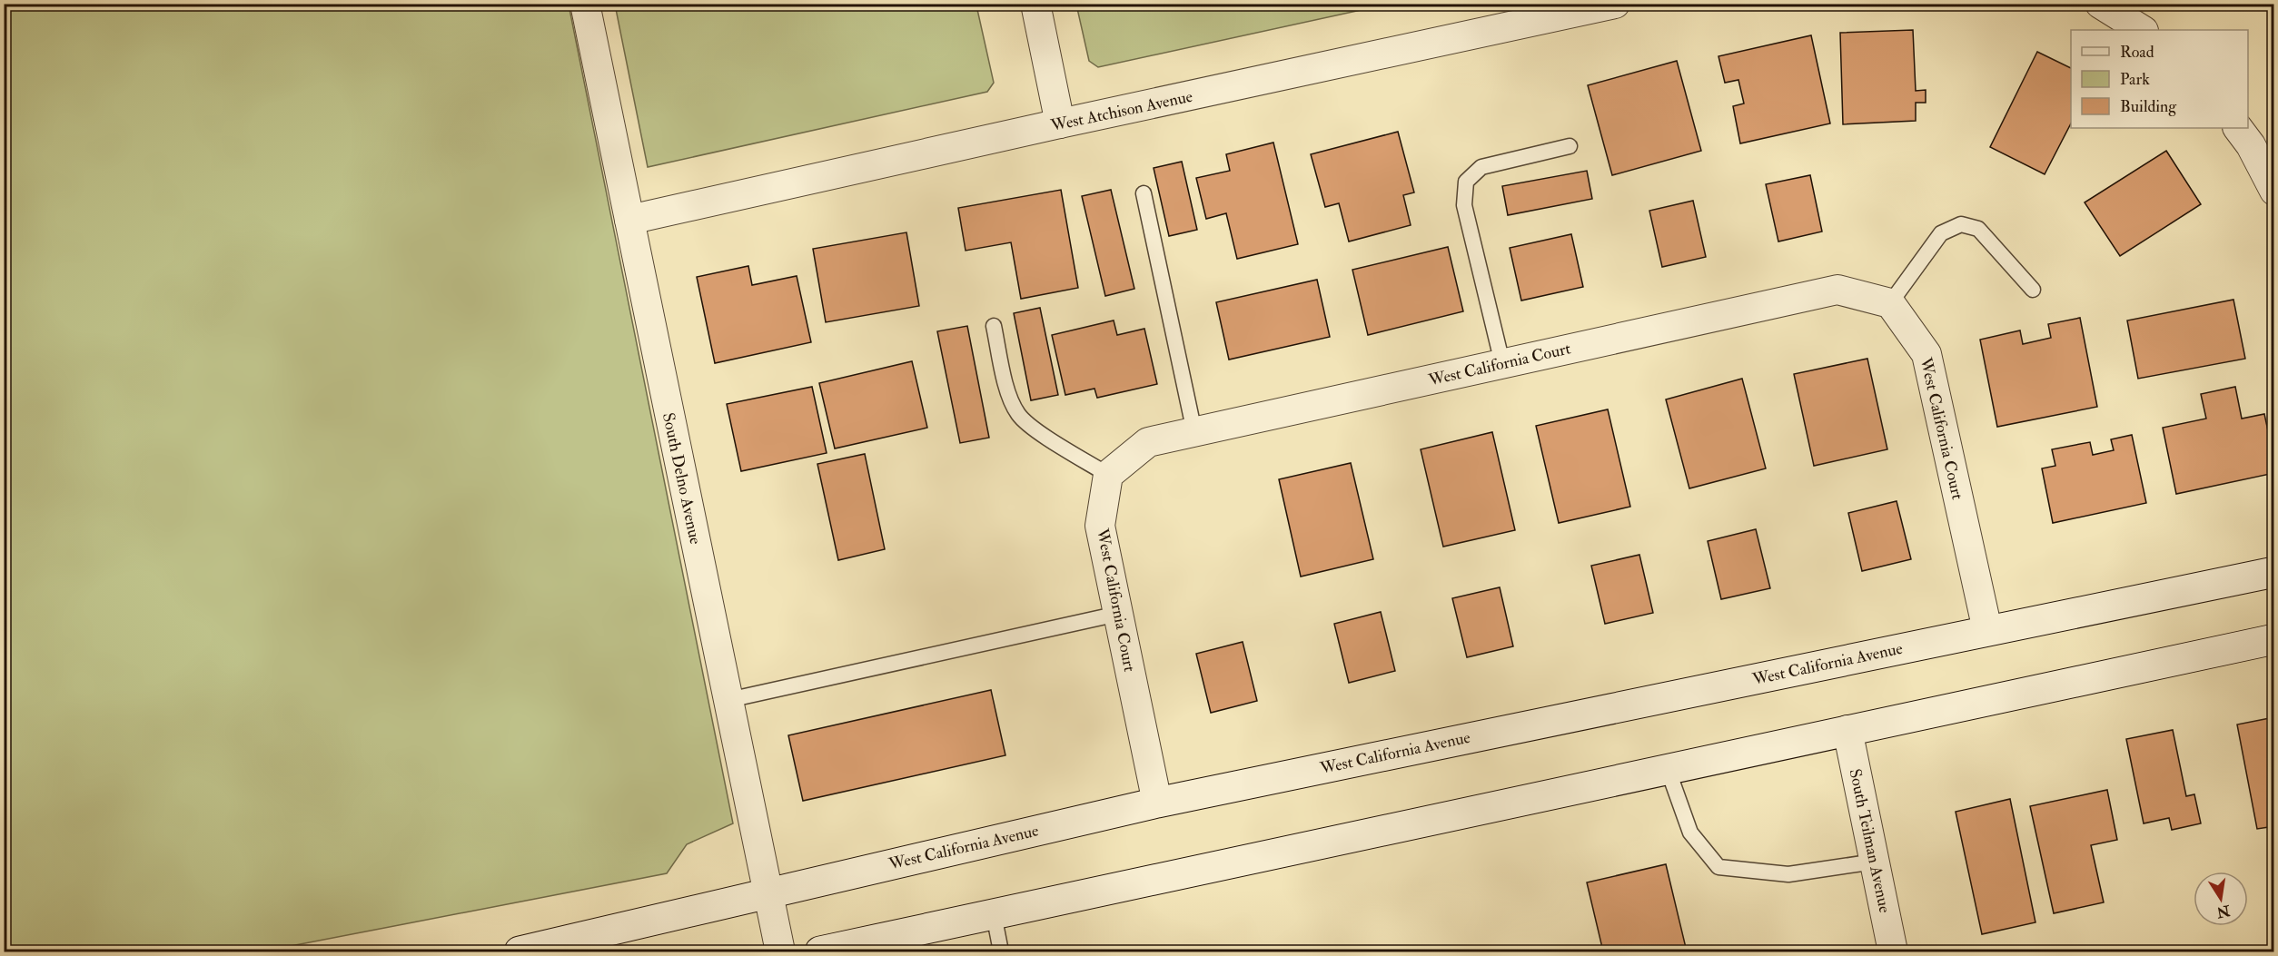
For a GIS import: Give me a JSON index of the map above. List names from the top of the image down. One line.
{"streets":{"main road":["West California Avenue"],"street":["West Atchison Avenue","West California Court","South Delno Avenue","South Teilman Avenue"]},"crossings":[["West Atchison Avenue","South Delno Avenue"],["West California Court","West California Avenue"],["South Delno Avenue","West California Avenue"]],"legend":["Road","Park","Building"],"north":"bottom"}
